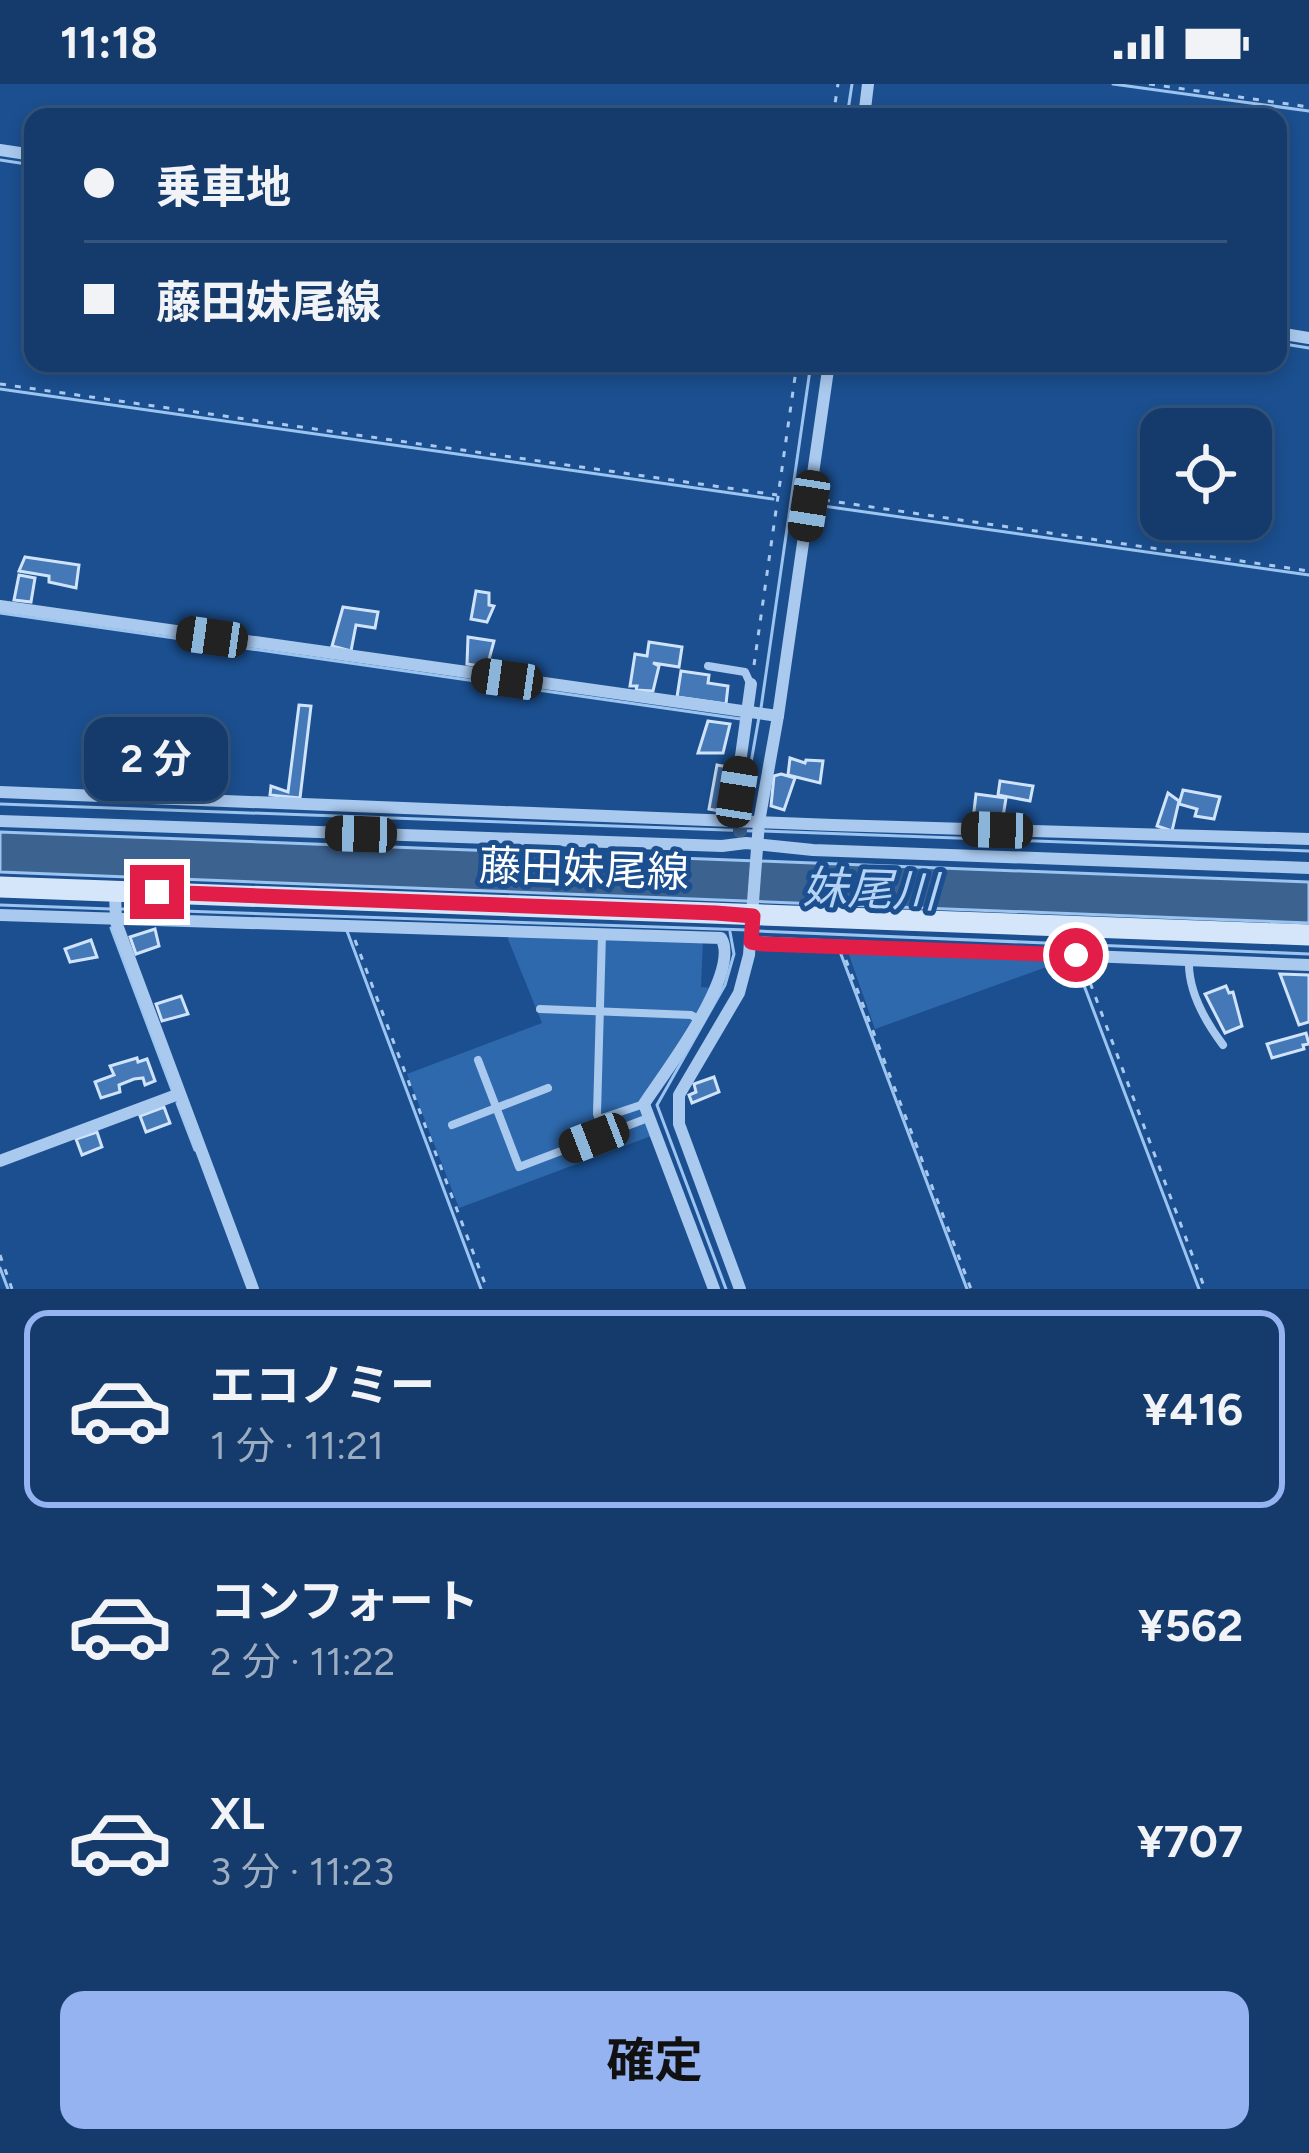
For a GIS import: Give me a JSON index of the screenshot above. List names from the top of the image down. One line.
{"streets":{"main road":["藤田妹尾線"]},"water":["妹尾川"],"page":{"status":"11:18","banner":["乗車地","藤田妹尾線"],"bubble":"2 分","list":[{"name":"エコノミー","note":"1 分 · 11:21","value":"¥416"},{"name":"コンフォート","note":"2 分 · 11:22","value":"¥562"},{"name":"XL","note":"3 分 · 11:23","value":"¥707"}],"buttons":"確定"}}
